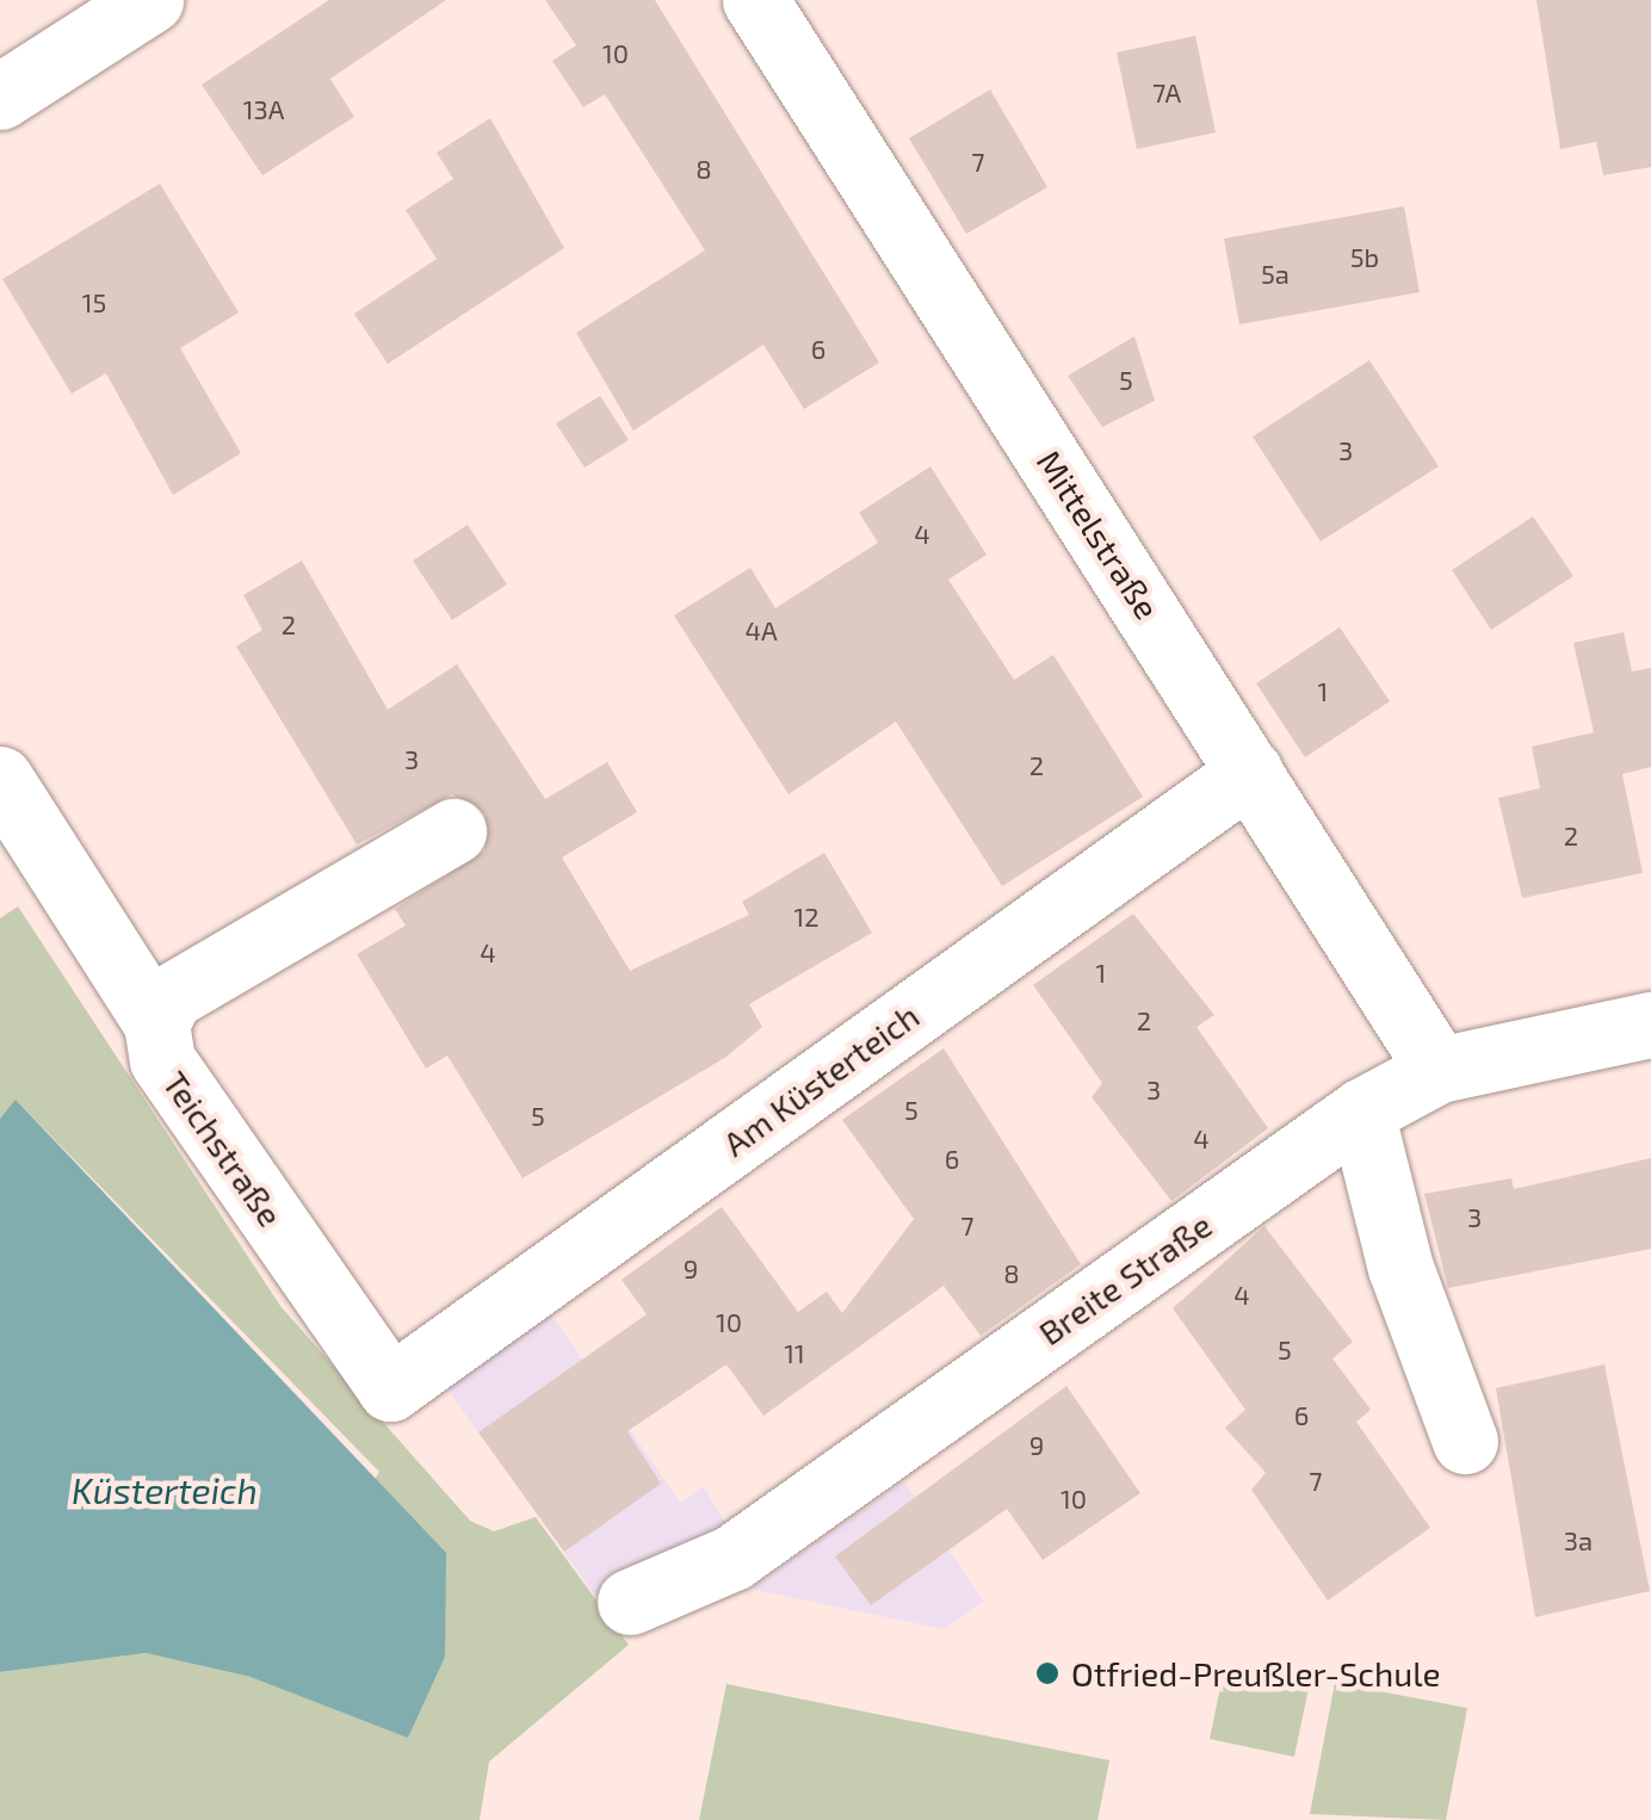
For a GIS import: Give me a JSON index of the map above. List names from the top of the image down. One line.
{"streets":{"street":["Mittelstraße","Am Küsterteich","Teichstraße","Breite Straße"]},"crossings":[["Mittelstraße","Am Küsterteich"],["Mittelstraße","Breite Straße"],["Am Küsterteich","Teichstraße"]],"water":["Küsterteich"],"places":["Otfried-Preußler-Schule"],"house_numbers":["10","7A","13A","7","8","5b","5a","15","6","5","3","4","2","4A","1","3","2","2","12","4","1","2","3","5","5","4","6","3","7","9","8","4","10","5","11","6","9","7","10","3a"]}
